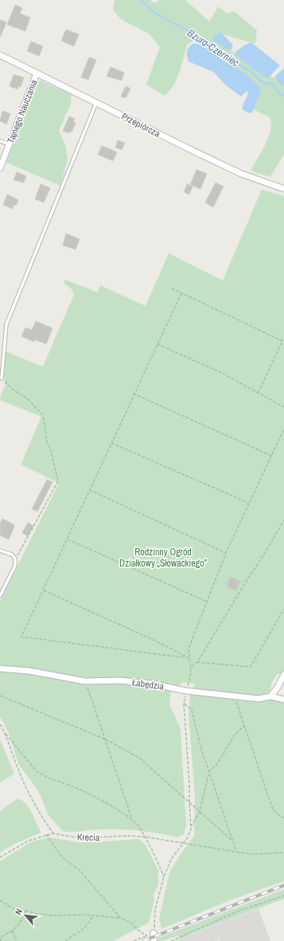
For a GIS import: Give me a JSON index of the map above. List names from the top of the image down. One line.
{"streets":{"street":["Tajnego Nauczania","Przepiórcza","Łabędzia"],"path":["Krecia"]},"crossings":[["Tajnego Nauczania","Przepiórcza"]],"water":["Bzura-Czerniec"],"parks":["Rodzinny Ogród Działkowy „Słowackiego”"],"north":"top left"}
